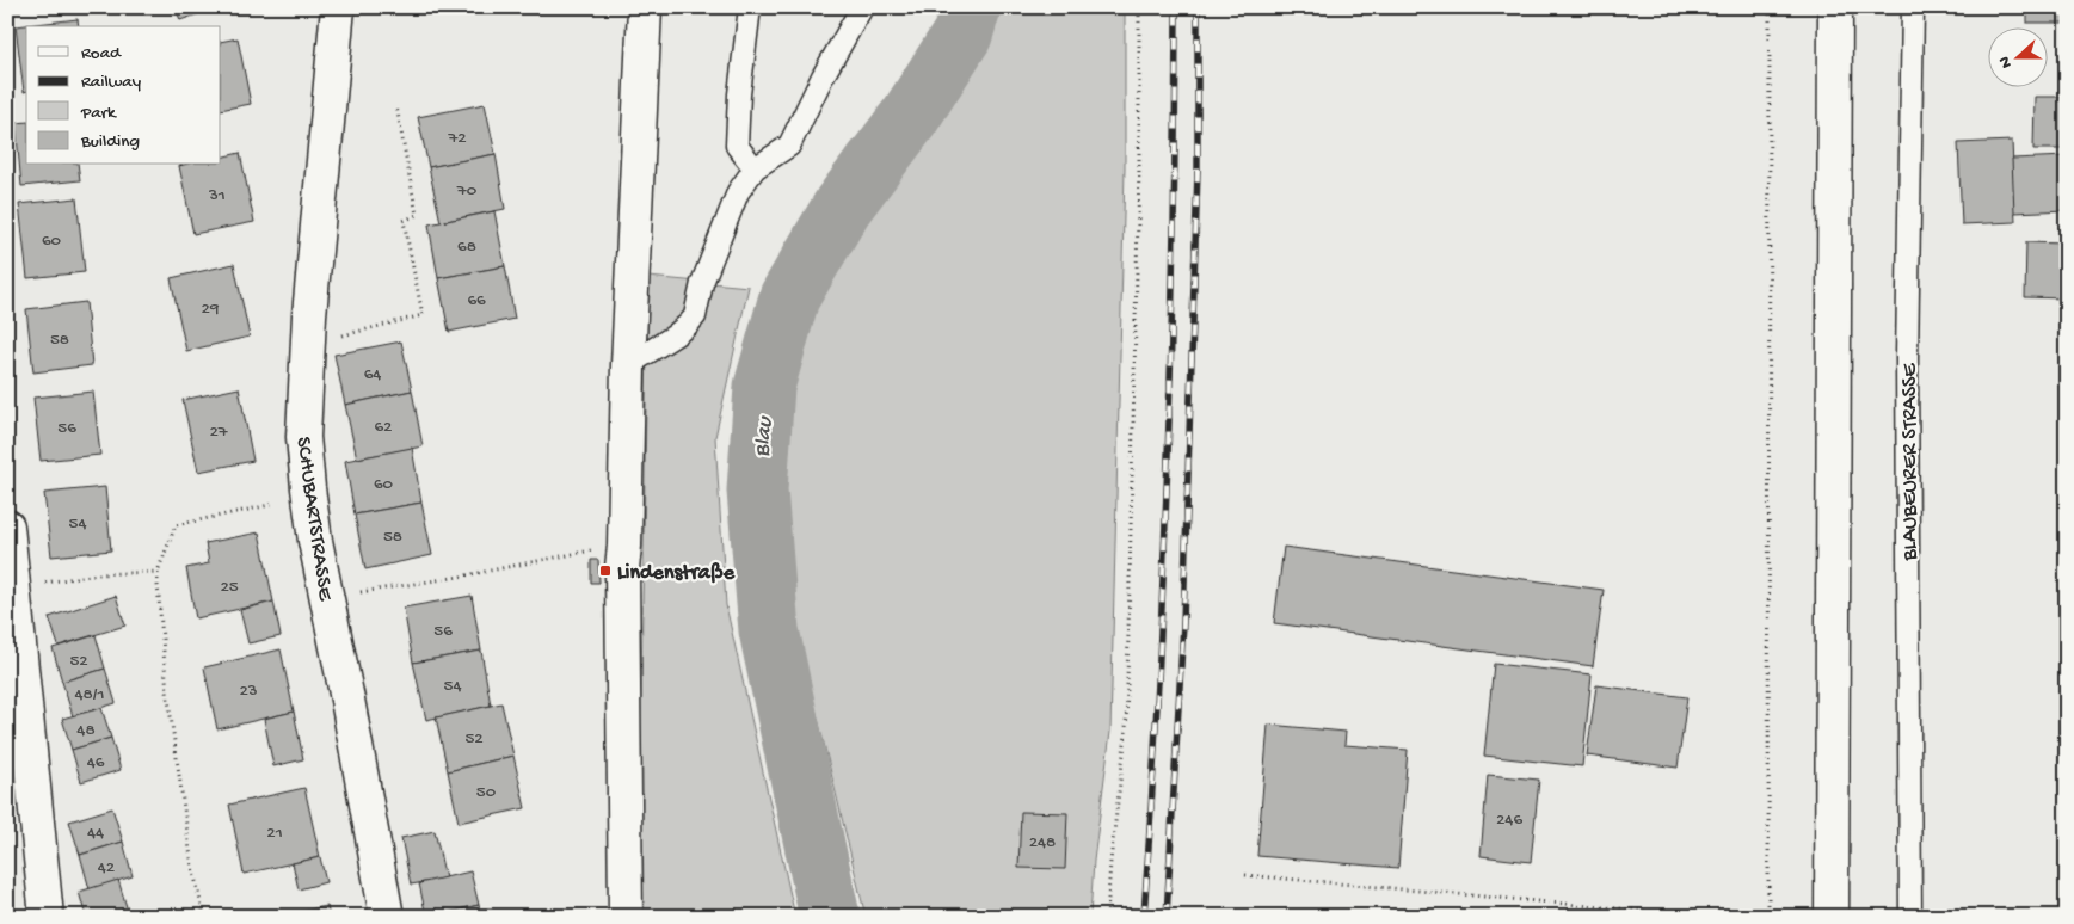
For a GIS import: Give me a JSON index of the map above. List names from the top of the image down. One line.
{"streets":{"street":["SCHUBARTSTRASSE"],"lane":["BLAUBEURER STRASSE"]},"water":["Blau"],"places":{"transit":["Lindenstraße"]},"house_numbers":["72","70","31","60","68","66","29","58","64","62","56","27","60","54","58","25","56","52","54","23","48/1","48","52","46","50","246","44","21","248","42"],"legend":["Road","Railway","Park","Building"],"north":"left"}
